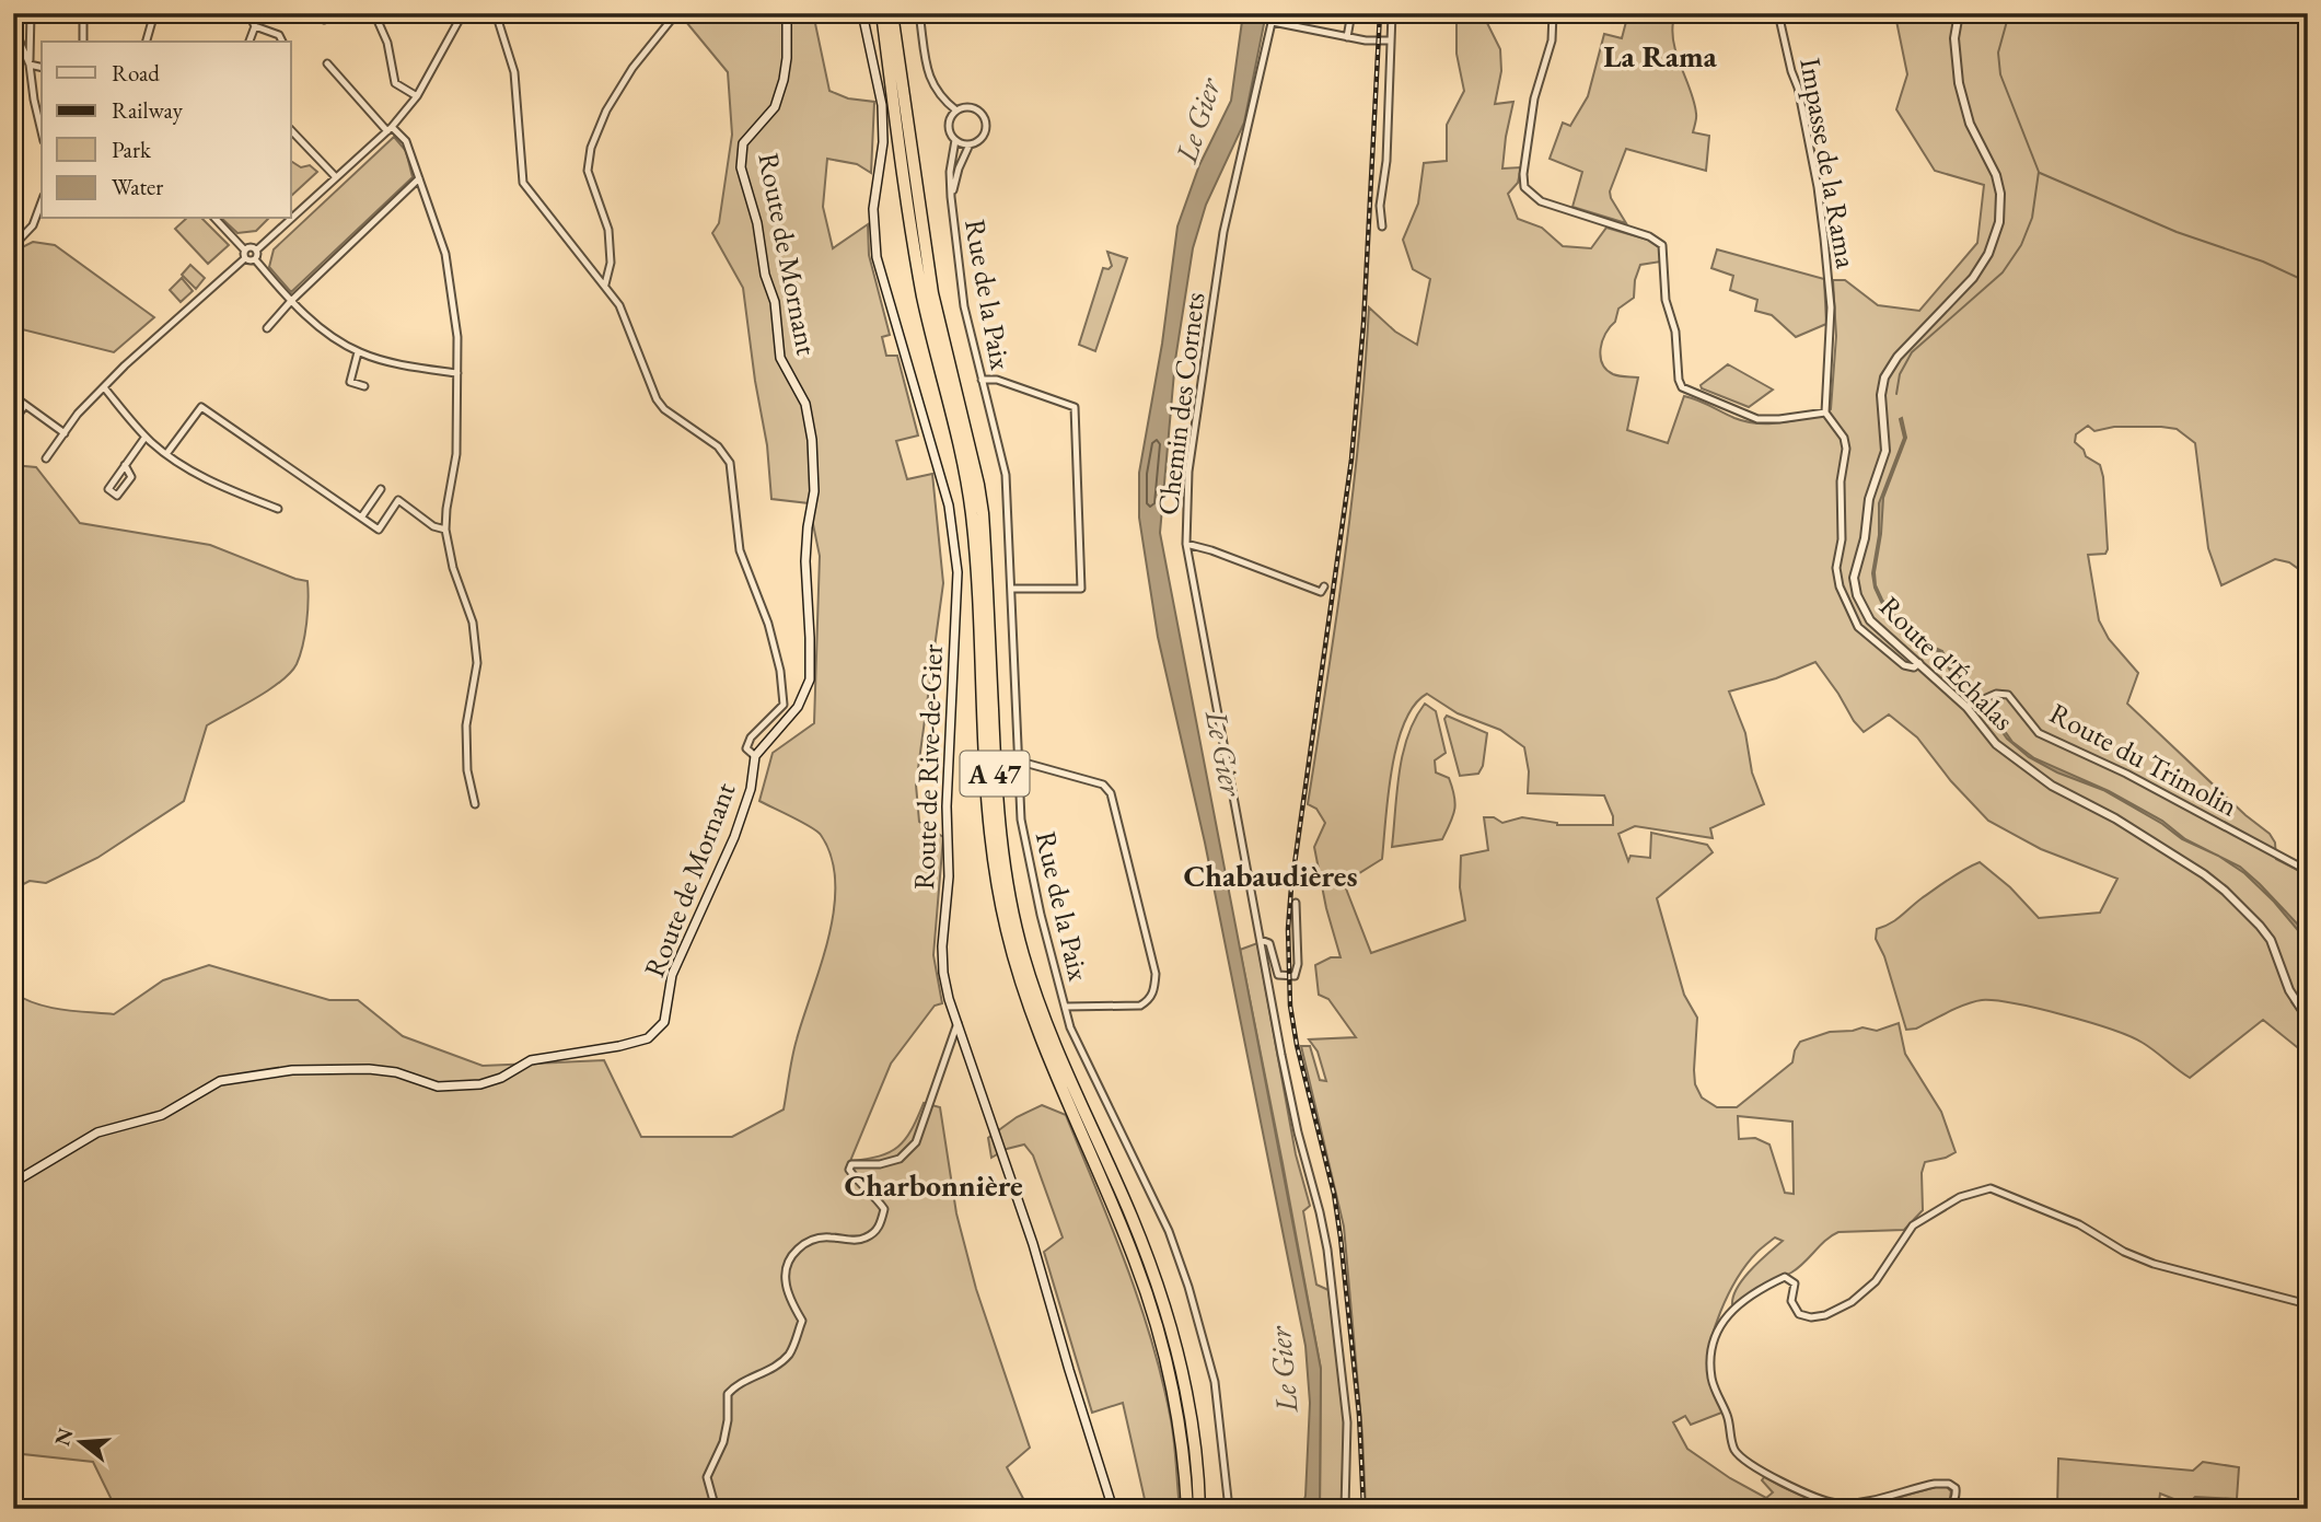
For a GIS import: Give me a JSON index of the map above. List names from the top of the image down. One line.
{"streets":{"highway":["A 47"],"main road":["Route de Mornant","Route de Rive-de-Gier"],"street":["Impasse de la Rama","Rue de la Paix","Chemin des Cornets","Route d'Échalas","Route du Trimolin"]},"crossings":[["Route d'Échalas","Route du Trimolin"]],"districts":["La Rama","Chabaudières","Charbonnière"],"water":["Le Gier"],"legend":["Road","Railway","Park","Water"],"north":"left"}
